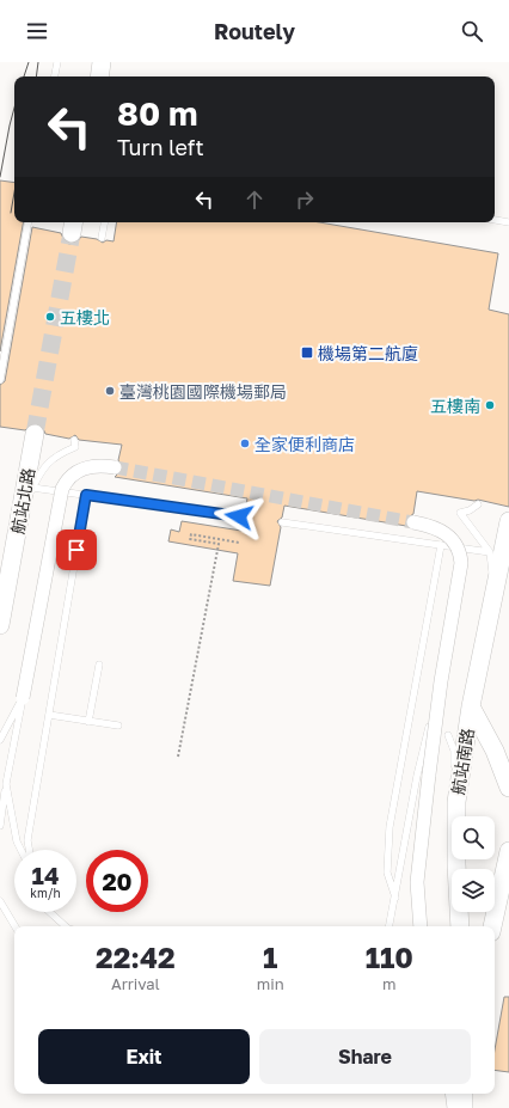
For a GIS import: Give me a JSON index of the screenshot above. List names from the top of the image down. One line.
{"streets":{"street":["航站北路","航站南路"]},"places":{"other":["五樓北","臺灣桃園國際機場郵局","五樓南","全家便利商店"],"transit":["機場第二航廈"]},"page":{"header":"Routely","turn":["80 m","Turn left"],"speed":"14 km/h","limit":"20","eta":["22:42","Arrival","1","min","110","m"],"buttons":["Exit","Share"]}}
